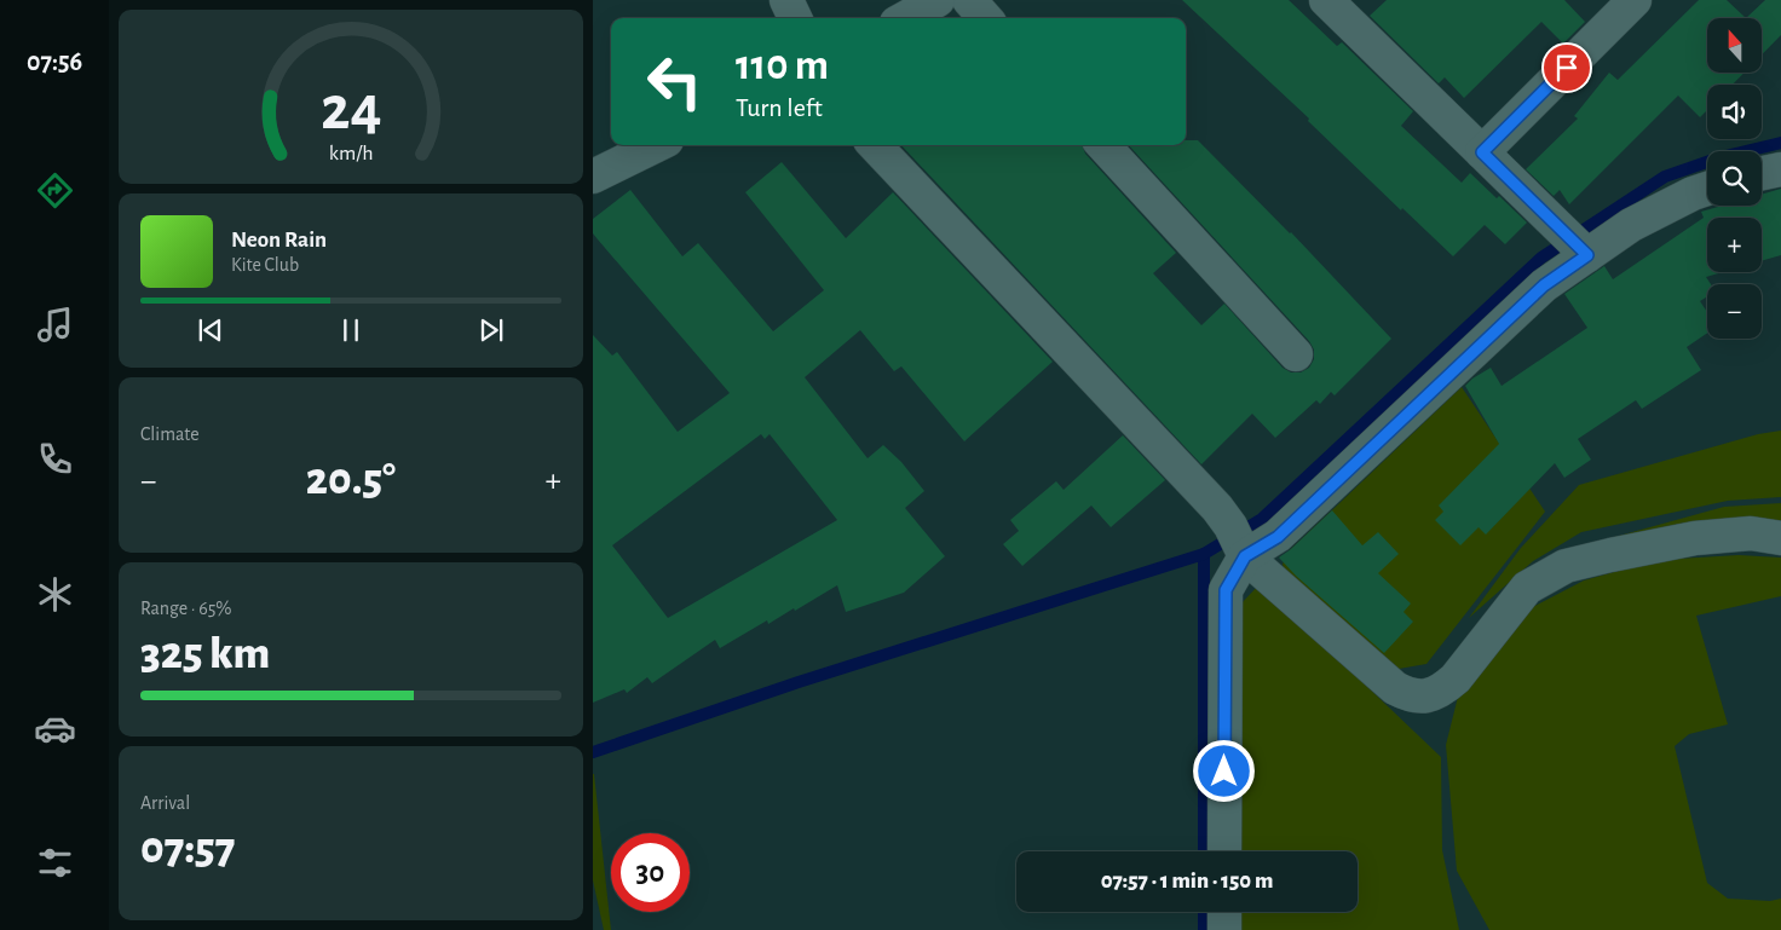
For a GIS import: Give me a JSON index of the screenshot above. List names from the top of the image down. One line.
{"north":"top","page":{"tabs":"07:56","map_buttons":["+","−"],"turn":["110 m","Turn left"],"song":["Neon Rain","Kite Club"],"tile":["Climate",["Range · 65%","325 km"],["Arrival","07:57"]],"heat":["−","20.5°","+"],"limit":"30","trip":"07:57 · 1 min · 150 m","gauge":["24","km/h"]}}
